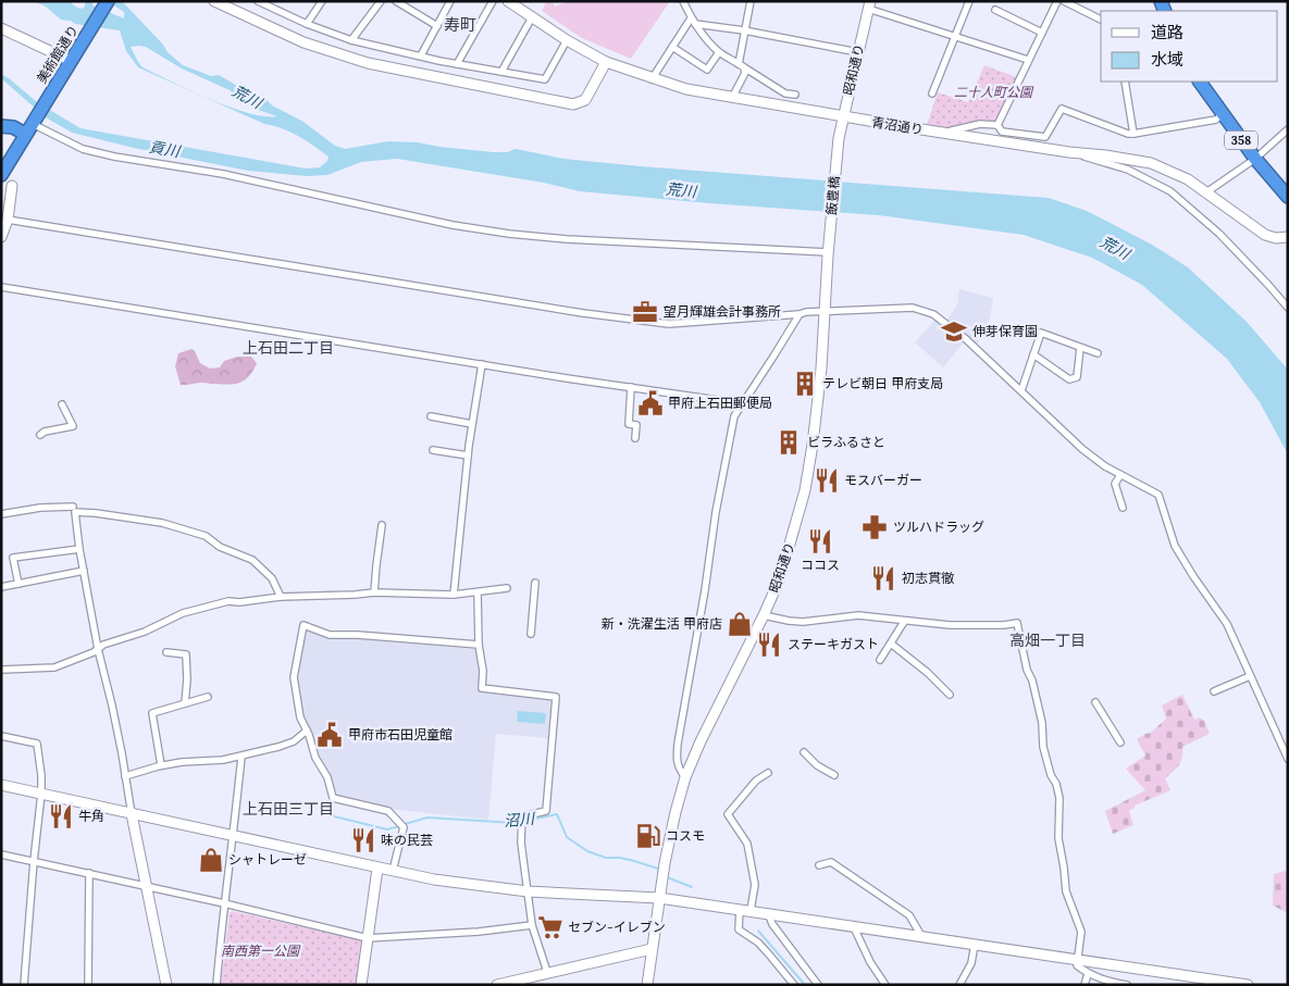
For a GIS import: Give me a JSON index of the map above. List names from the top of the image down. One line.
{"streets":{"highway":["美術館通り","358"],"street":["昭和通り","青沼通り","飯豊橋"]},"crossings":[["昭和通り","青沼通り"],["昭和通り","飯豊橋"]],"districts":["寿町","上石田二丁目","高畑一丁目","上石田三丁目"],"water":["荒川","貢川","沼川"],"parks":["二十人町公園","南西第一公園"],"places":{"office":["望月輝雄会計事務所"],"school or university":["伸芽保育園"],"building":["テレビ朝日 甲府支局","ビラふるさと"],"public building":["甲府上石田郵便局","甲府市石田児童館"],"restaurant":["モスバーガー","ココス","初志貫徹","ステーキガスト","牛角","味の民芸"],"pharmacy":["ツルハドラッグ"],"shop":["新・洗濯生活 甲府店","シャトレーゼ"],"fuel station":["コスモ"],"supermarket":["セブン-イレブン"]},"legend":["道路","水域"]}
